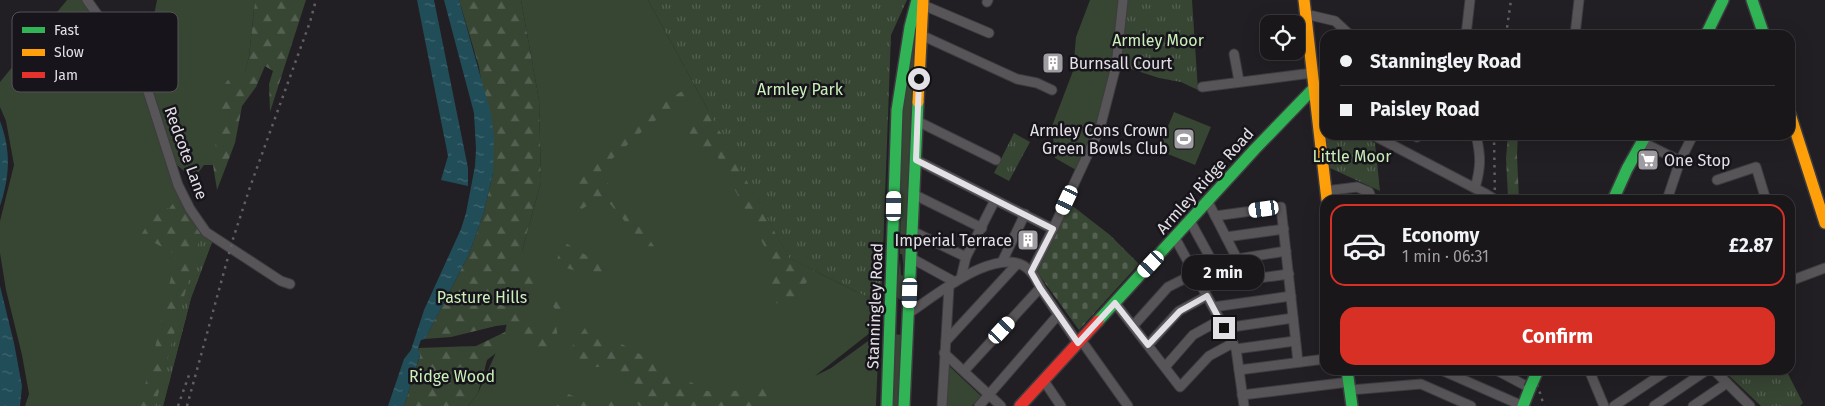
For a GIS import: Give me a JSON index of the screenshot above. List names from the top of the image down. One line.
{"streets":{"main road":["Armley Ridge Road","Stanningley Road"],"street":["Redcote Lane"]},"parks":["Armley Moor","Armley Park","Little Moor","Pasture Hills","Ridge Wood"],"places":{"building":["Burnsall Court","Imperial Terrace"],"sports":["Armley Cons Crown Green Bowls Club"],"supermarket":["One Stop"]},"legend":["Fast","Slow","Jam"],"page":{"banner":["Stanningley Road","Paisley Road"],"list":[{"name":"Economy","note":"1 min · 06:31","value":"£2.87"}],"bubble":"2 min","buttons":"Confirm"}}
